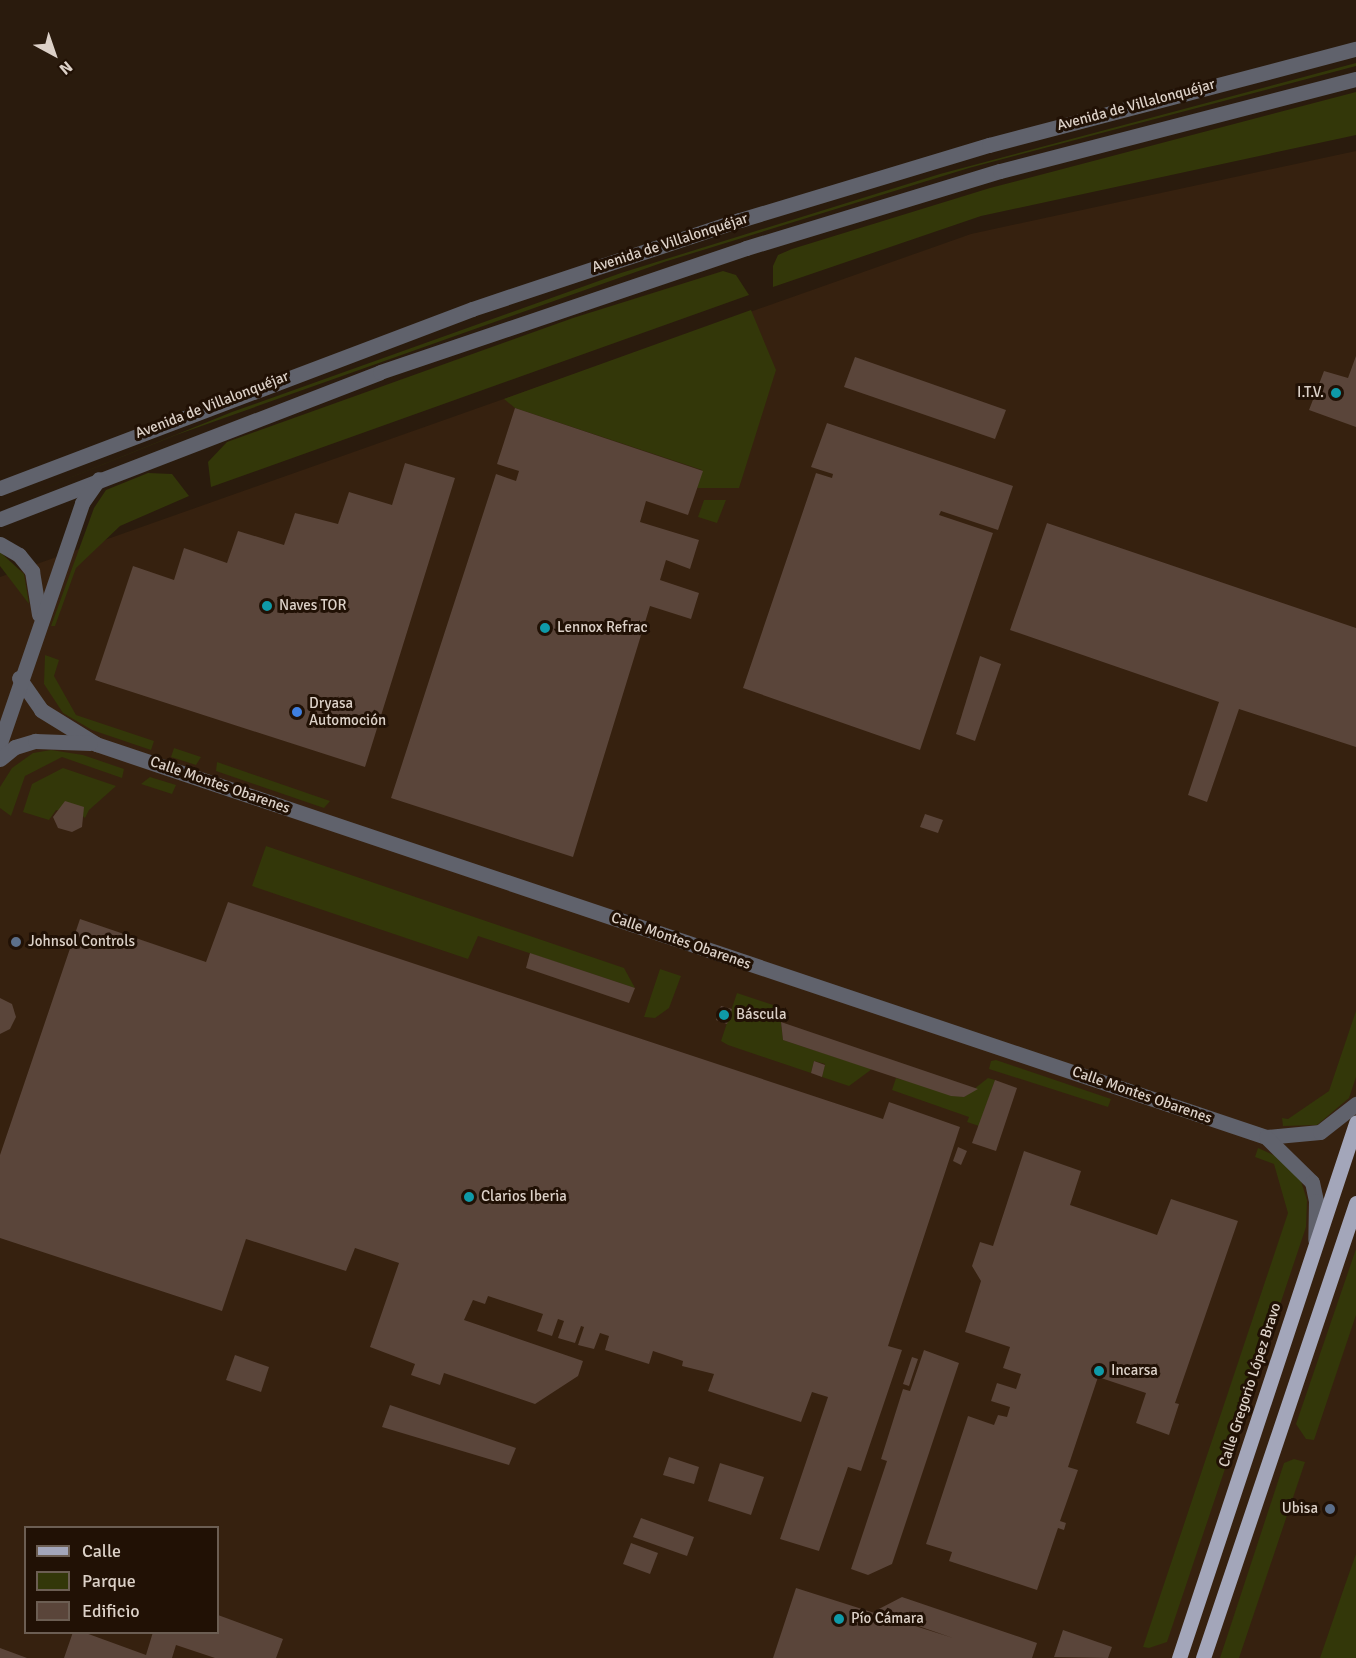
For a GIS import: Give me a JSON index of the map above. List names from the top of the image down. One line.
{"streets":{"main road":["Calle Gregorio López Bravo"],"street":["Avenida de Villalonquéjar","Calle Montes Obarenes"]},"crossings":[["Calle Montes Obarenes","Calle Gregorio López Bravo"]],"places":["I.T.V.","Naves TOR","Lennox Refrac","Dryasa Automoción","Johnsol Controls","Báscula","Clarios Iberia","Incarsa","Ubisa","Pío Cámara"],"legend":["Calle","Parque","Edificio"],"north":"bottom right"}
